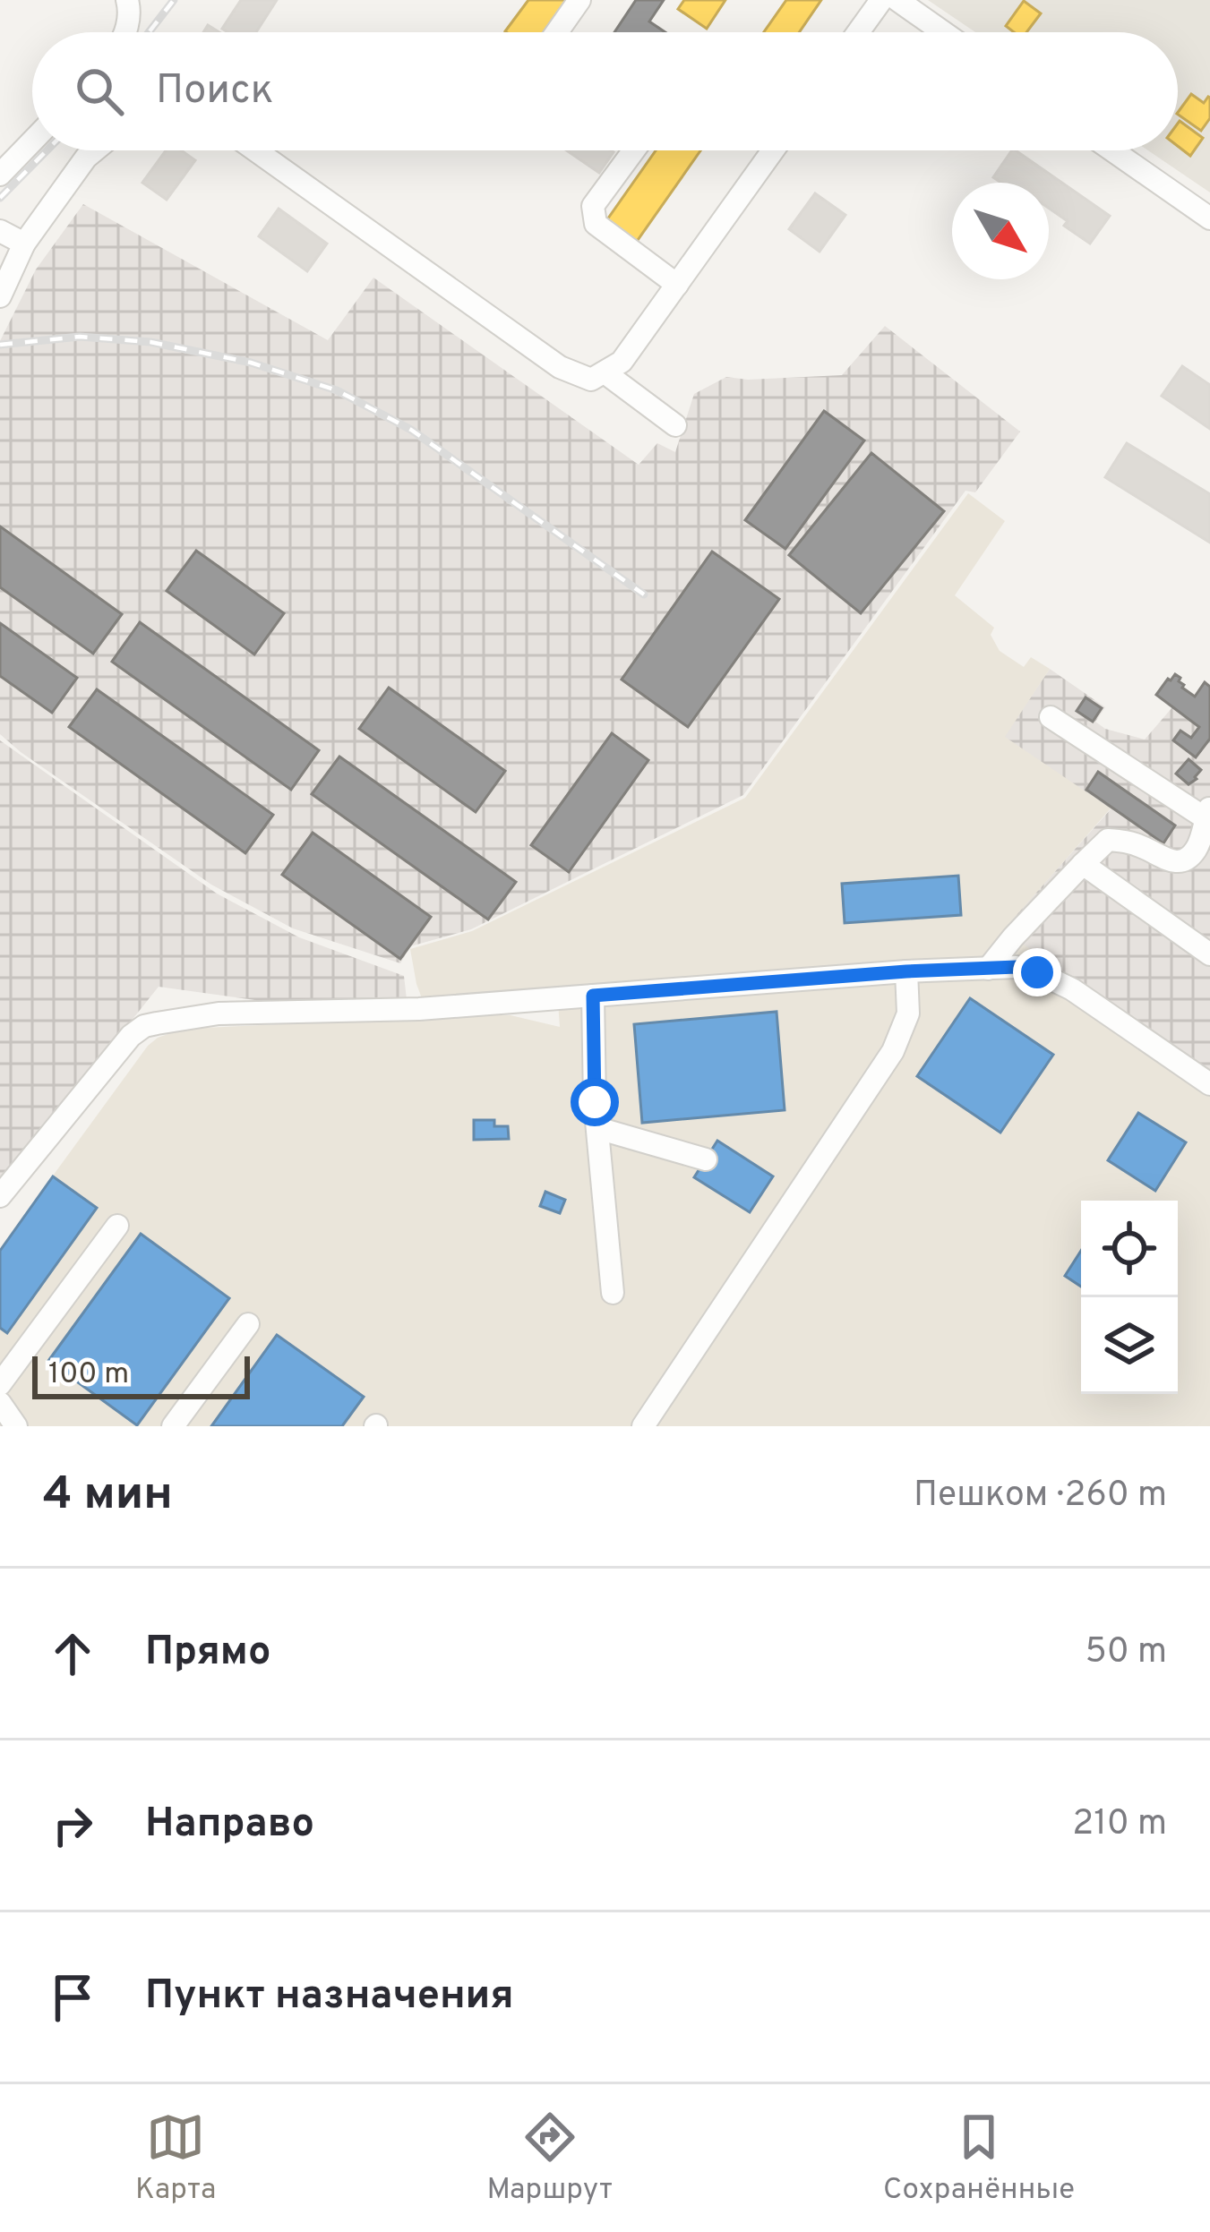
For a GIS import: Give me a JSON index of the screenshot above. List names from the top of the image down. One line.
{"scale_bar":"100 m","north":"bottom right","page":{"search":"Поиск","scale":"100 m","heading":["4 мин","Пешком · 260 m"],"list":[["Прямо","50 m"],["Направо","210 m"],"Пункт назначения"],"nav":["Карта","Маршрут","Сохранённые"]}}
